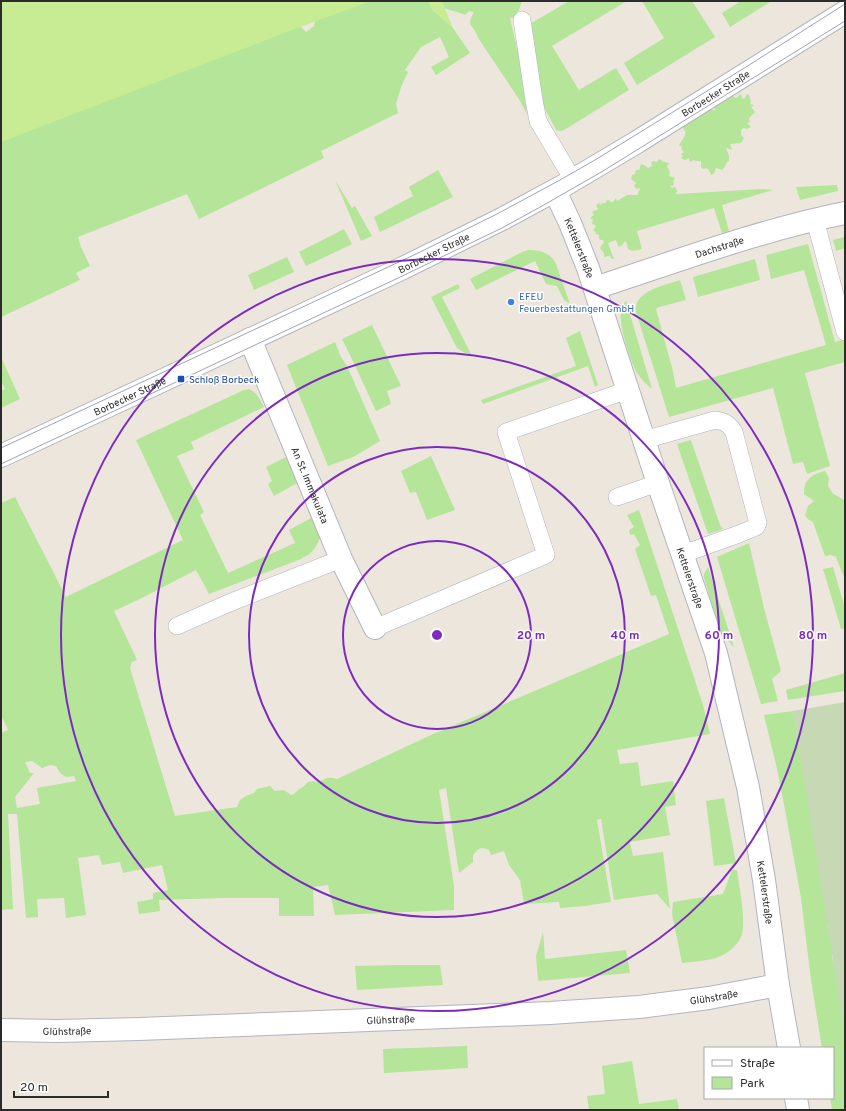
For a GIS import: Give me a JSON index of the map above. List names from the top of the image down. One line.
{"streets":{"street":["Borbecker Straße","Kettelerstraße","Dachstraße","An St. Immakulata","Glühstraße"]},"crossings":[["Borbecker Straße","Kettelerstraße"],["Borbecker Straße","An St. Immakulata"],["Kettelerstraße","Dachstraße"],["Kettelerstraße","Glühstraße"]],"places":{"other":["EFEU Feuerbestattungen GmbH"],"transit":["Schloß Borbeck"]},"legend":["Straße","Park"],"scale_bar":"20 m","rings":["20 m","40 m","60 m","80 m"]}
